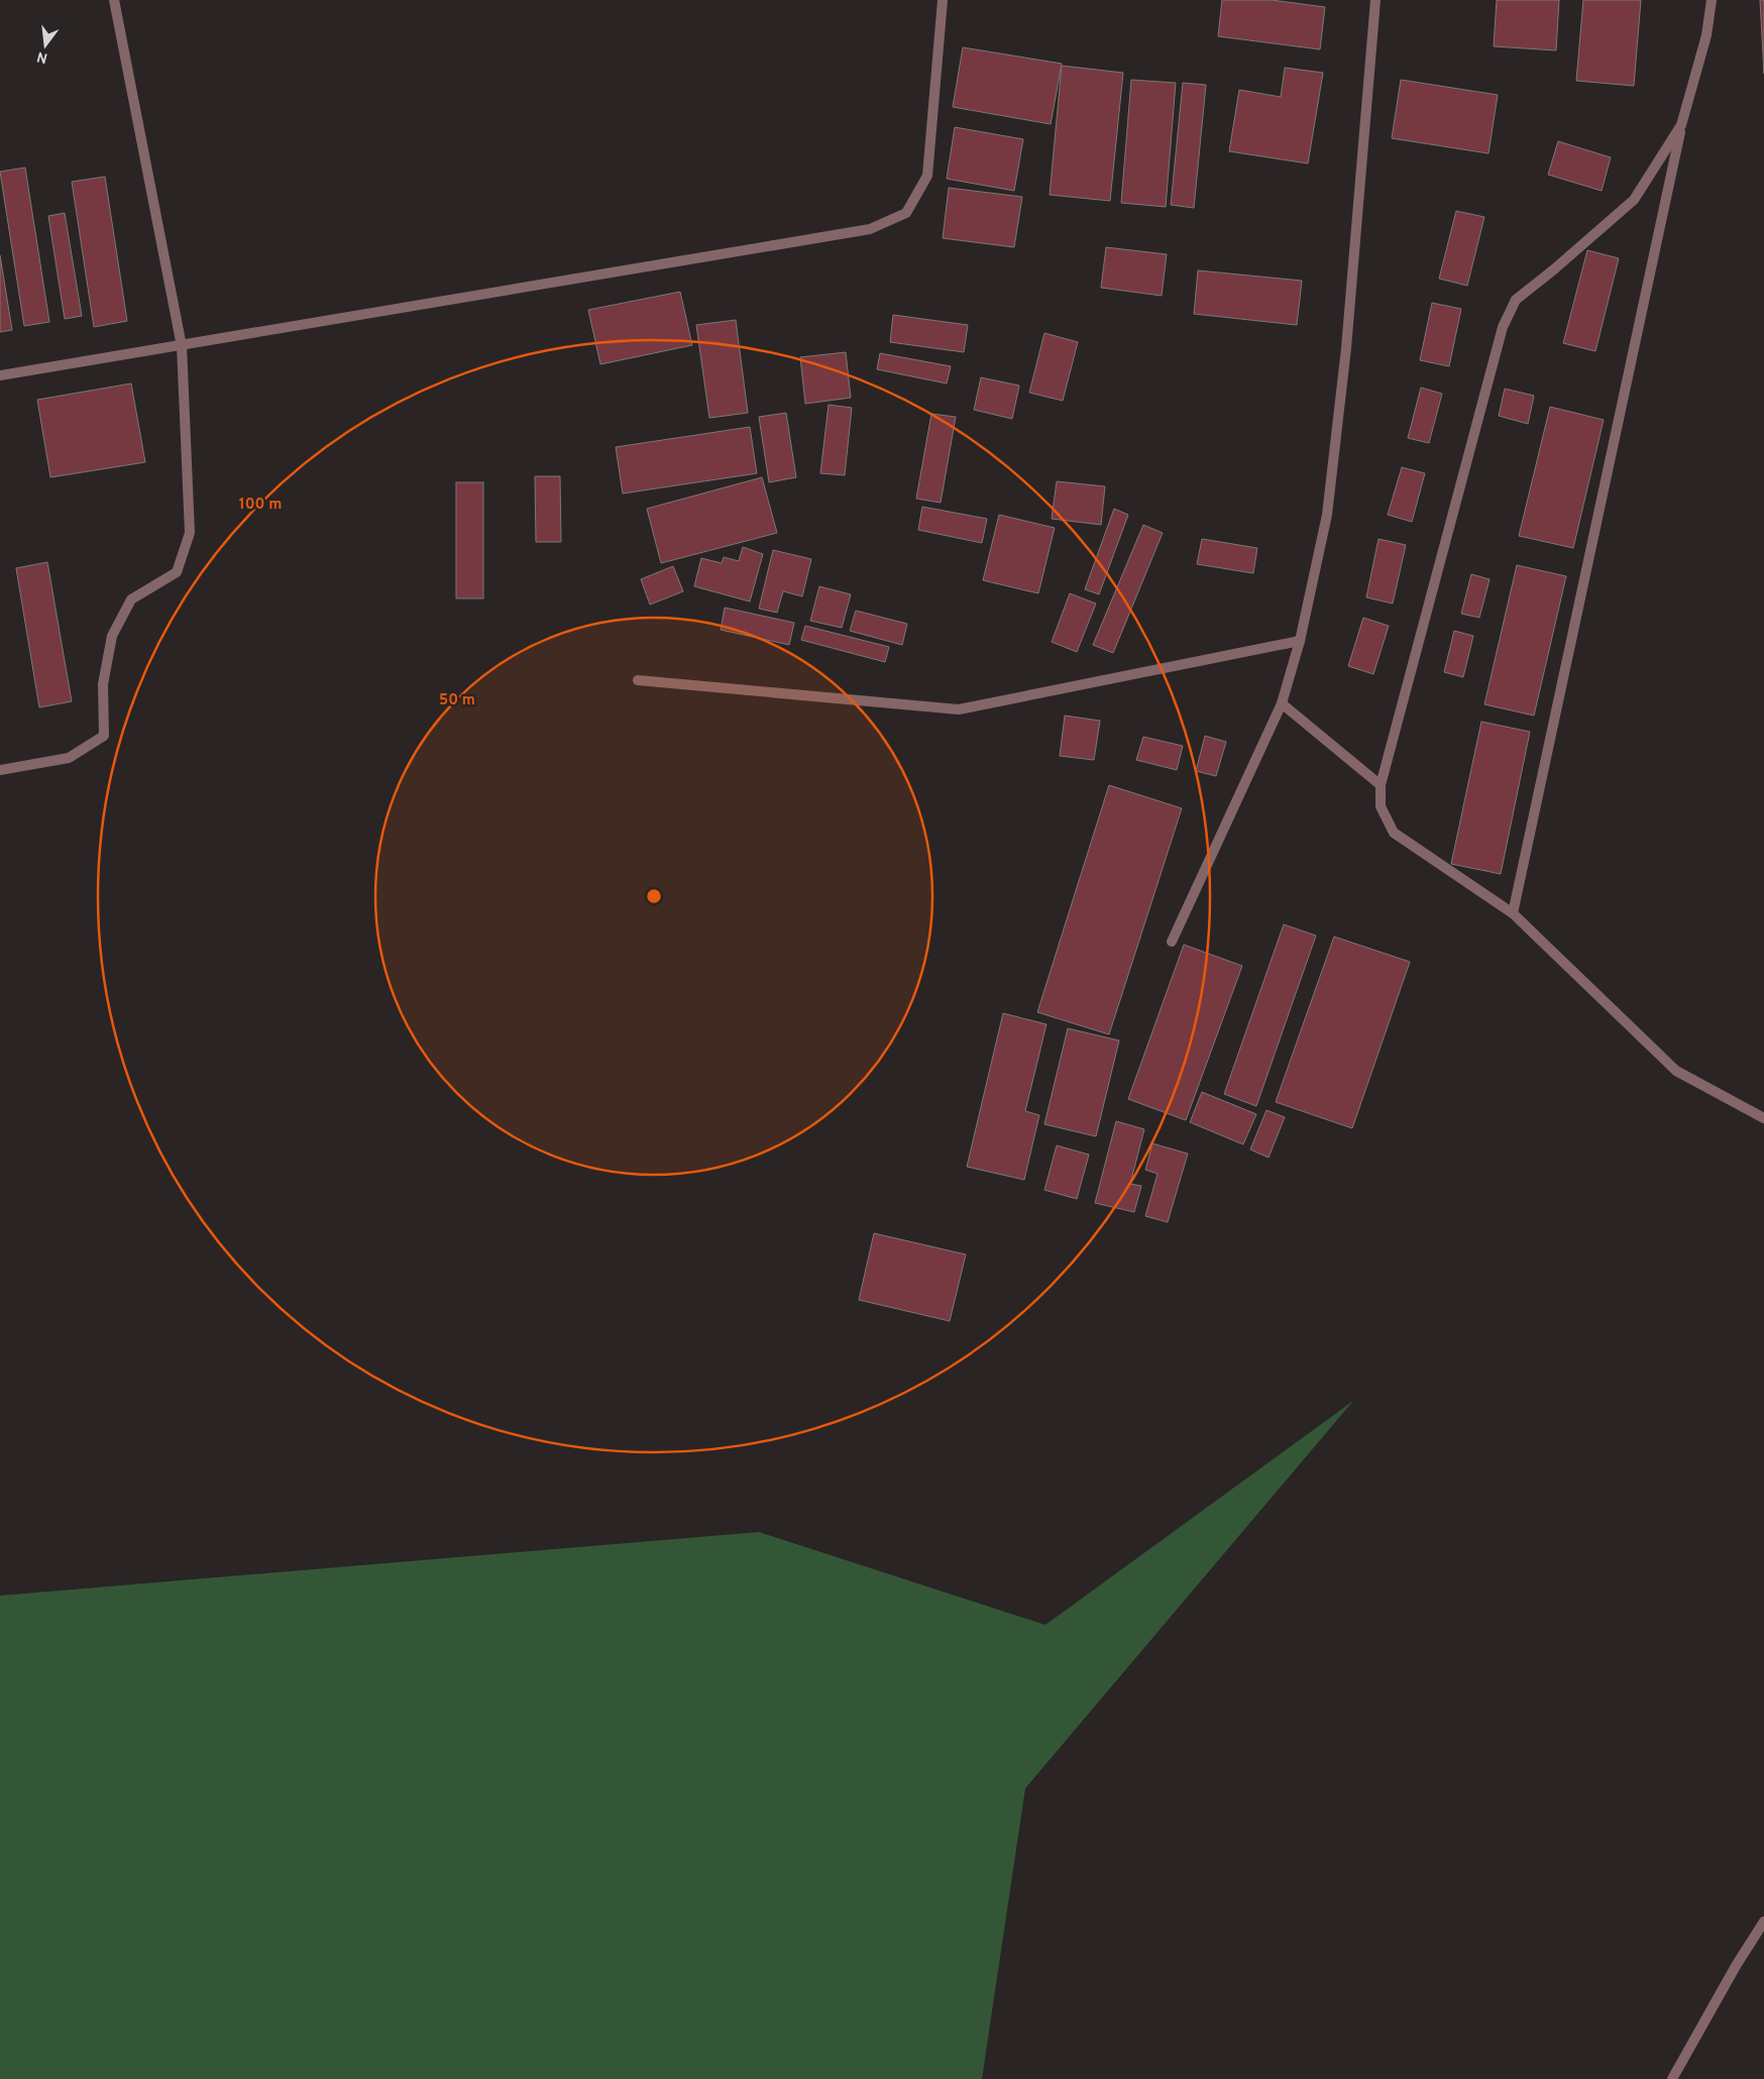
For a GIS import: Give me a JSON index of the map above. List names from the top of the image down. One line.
{"north":"bottom","rings":["100 m","50 m"]}
